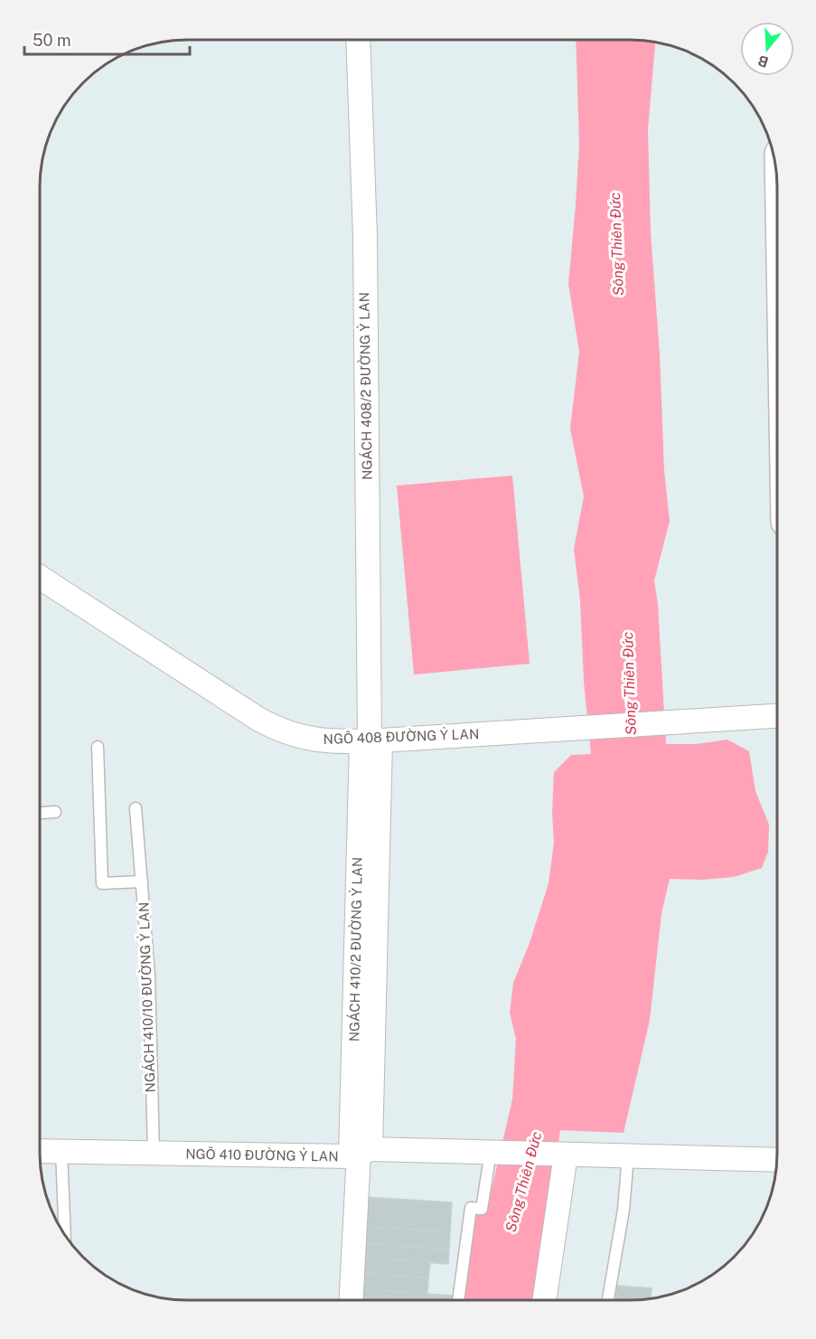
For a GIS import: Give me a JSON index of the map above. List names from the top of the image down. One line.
{"streets":{"street":["NGÁCH 408/2 ĐƯỜNG Ỷ LAN","NGÕ 408 ĐƯỜNG Ỷ LAN","NGÁCH 410/2 ĐƯỜNG Ỷ LAN","NGÕ 410 ĐƯỜNG Ỷ LAN"],"lane":["NGÁCH 410/10 ĐƯỜNG Ỷ LAN"]},"crossings":[["NGÁCH 408/2 ĐƯỜNG Ỷ LAN","NGÕ 408 ĐƯỜNG Ỷ LAN"],["NGÁCH 408/2 ĐƯỜNG Ỷ LAN","NGÁCH 410/2 ĐƯỜNG Ỷ LAN"],["NGÕ 408 ĐƯỜNG Ỷ LAN","NGÁCH 410/2 ĐƯỜNG Ỷ LAN"],["NGÁCH 410/2 ĐƯỜNG Ỷ LAN","NGÕ 410 ĐƯỜNG Ỷ LAN"],["NGÁCH 410/10 ĐƯỜNG Ỷ LAN","NGÕ 410 ĐƯỜNG Ỷ LAN"]],"water":["Sông Thiên Đức"],"scale_bar":"50 m","north":"bottom"}
